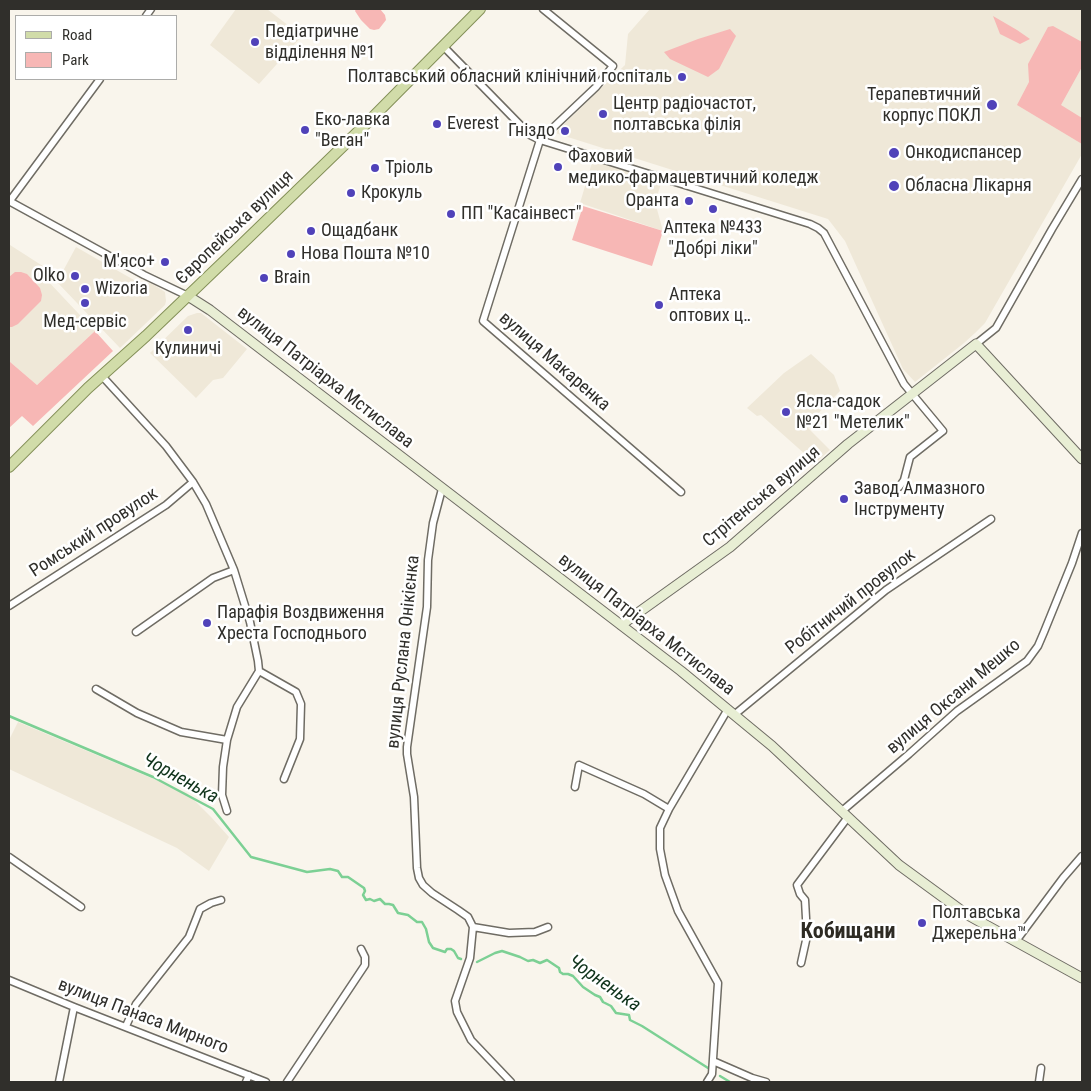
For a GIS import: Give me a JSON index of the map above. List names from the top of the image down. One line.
{"streets":{"main road":["Європейська вулиця","вулиця Патріарха Мстислава","Стрітенська вулиця"],"street":["вулиця Макаренка","Ромський провулок","Робітничий провулок","вулиця Руслана Онікієнка","вулиця Оксани Мешко","вулиця Панаса Мирного"]},"crossings":[["Європейська вулиця","вулиця Патріарха Мстислава"],["вулиця Патріарха Мстислава","Стрітенська вулиця"],["вулиця Патріарха Мстислава","Робітничий провулок"],["вулиця Патріарха Мстислава","вулиця Руслана Онікієнка"],["вулиця Патріарха Мстислава","вулиця Оксани Мешко"]],"districts":["Кобищани"],"water":["Чорненька"],"places":["Педіатричне відділення №1","Полтавський обласний клінічний госпіталь","Терапевтичний корпус ПОКЛ","Центр радіочастот, полтавська філія","Everest","Еко-лавка \"Веган\"","Гніздо","Онкодиспансер","Фаховий медико-фармацевтичний коледж","Тріоль","Обласна Лікарня","Крокуль","Оранта","Аптека №433 \"Добрі ліки\"","ПП \"Касаінвест\"","Ощадбанк","Нова Пошта №10","М'ясо+","Olko","Brain","Wizoria","Мед-сервіс","Аптека оптових ц‥","Кулиничі","Ясла-садок №21 \"Метелик\"","Завод Алмазного Інструменту","Парафія Воздвиження Хреста Господнього","Полтавська Джерельна™"],"legend":["Road","Park"]}
